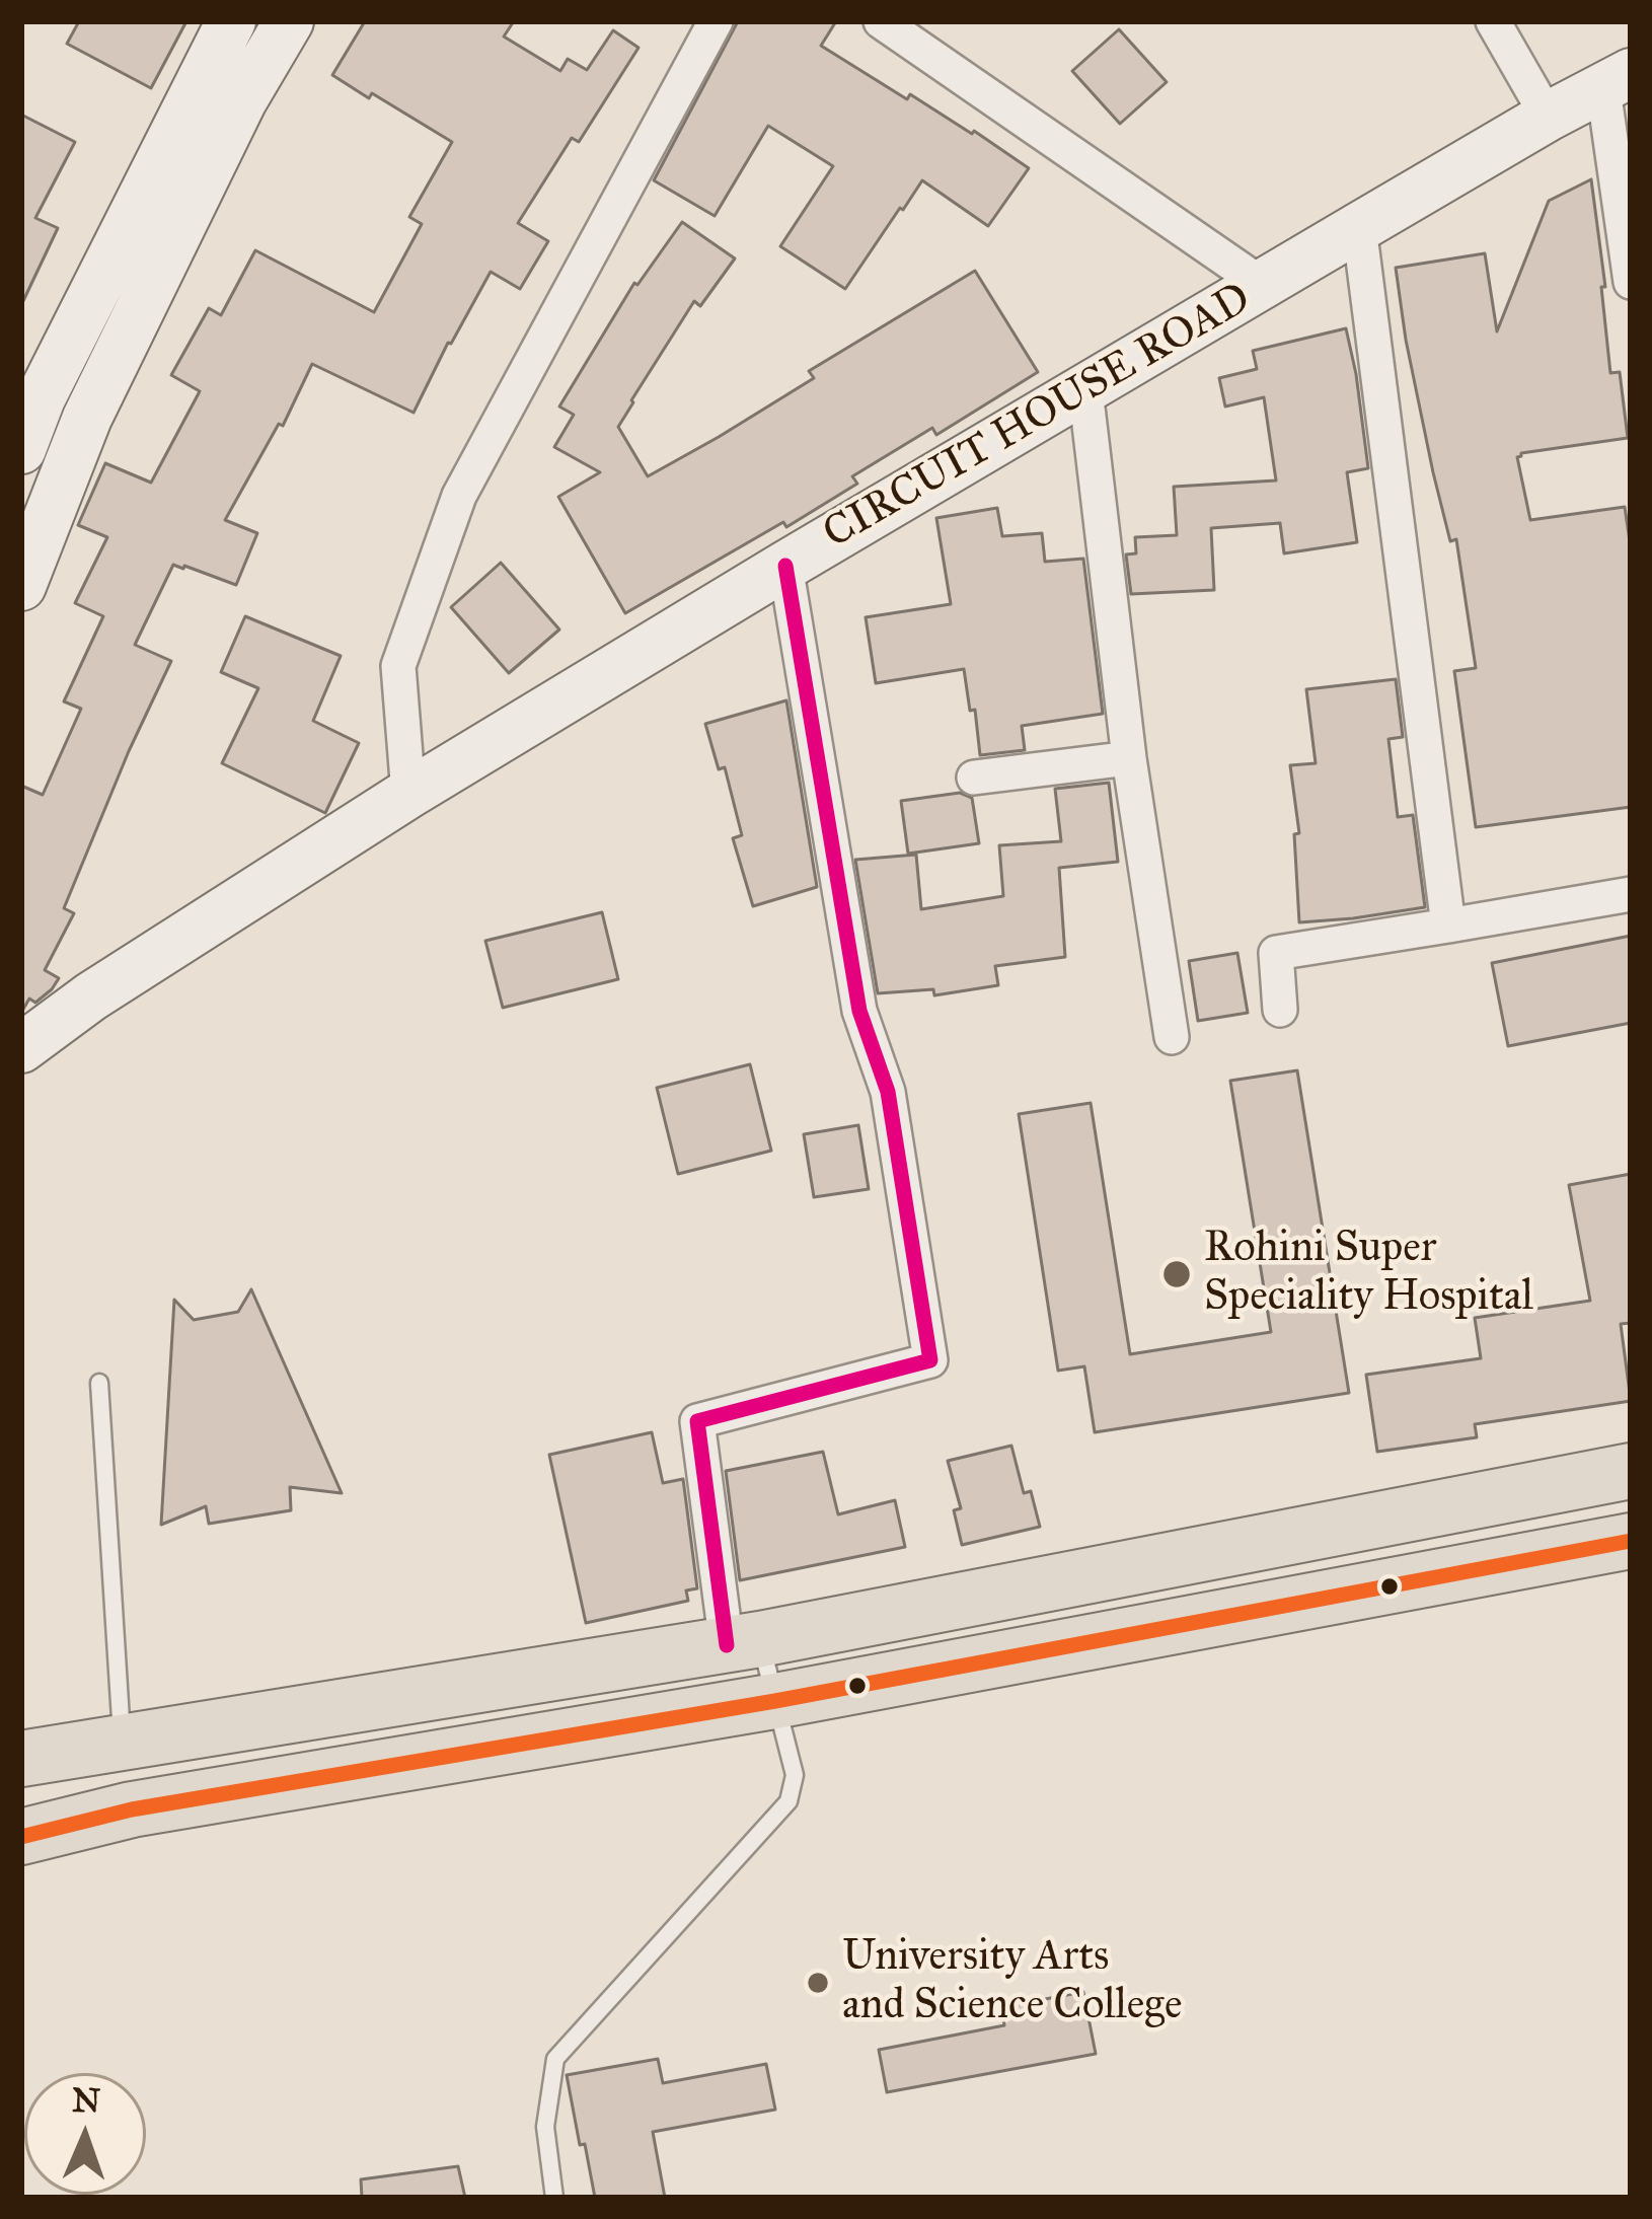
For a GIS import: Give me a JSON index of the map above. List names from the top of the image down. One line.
{"streets":{"street":["CIRCUIT HOUSE ROAD"]},"places":["Rohini Super Speciality Hospital","University Arts and Science College"],"north":"top"}
